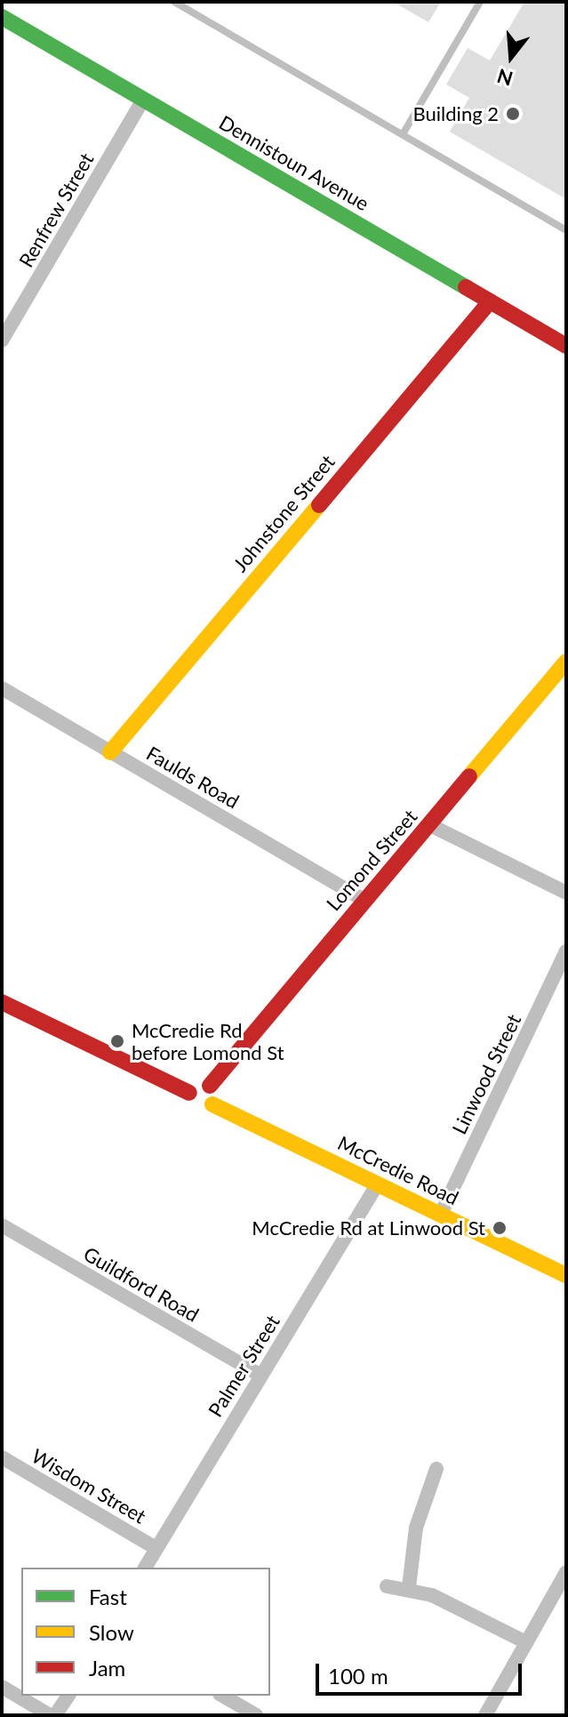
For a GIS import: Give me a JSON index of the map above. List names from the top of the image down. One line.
{"streets":{"street":["Dennistoun Avenue","Renfrew Street","Johnstone Street","Faulds Road","Lomond Street","Linwood Street","McCredie Road","Guildford Road","Palmer Street","Wisdom Street"]},"crossings":[["Dennistoun Avenue","Renfrew Street"],["Dennistoun Avenue","Johnstone Street"],["Johnstone Street","Faulds Road"],["Faulds Road","Lomond Street"],["Linwood Street","McCredie Road"],["McCredie Road","Palmer Street"],["Guildford Road","Palmer Street"],["Palmer Street","Wisdom Street"]],"places":["Building 2","McCredie Rd before Lomond St","McCredie Rd at Linwood St"],"legend":["Fast","Slow","Jam"],"scale_bar":"100 m","north":"bottom"}
